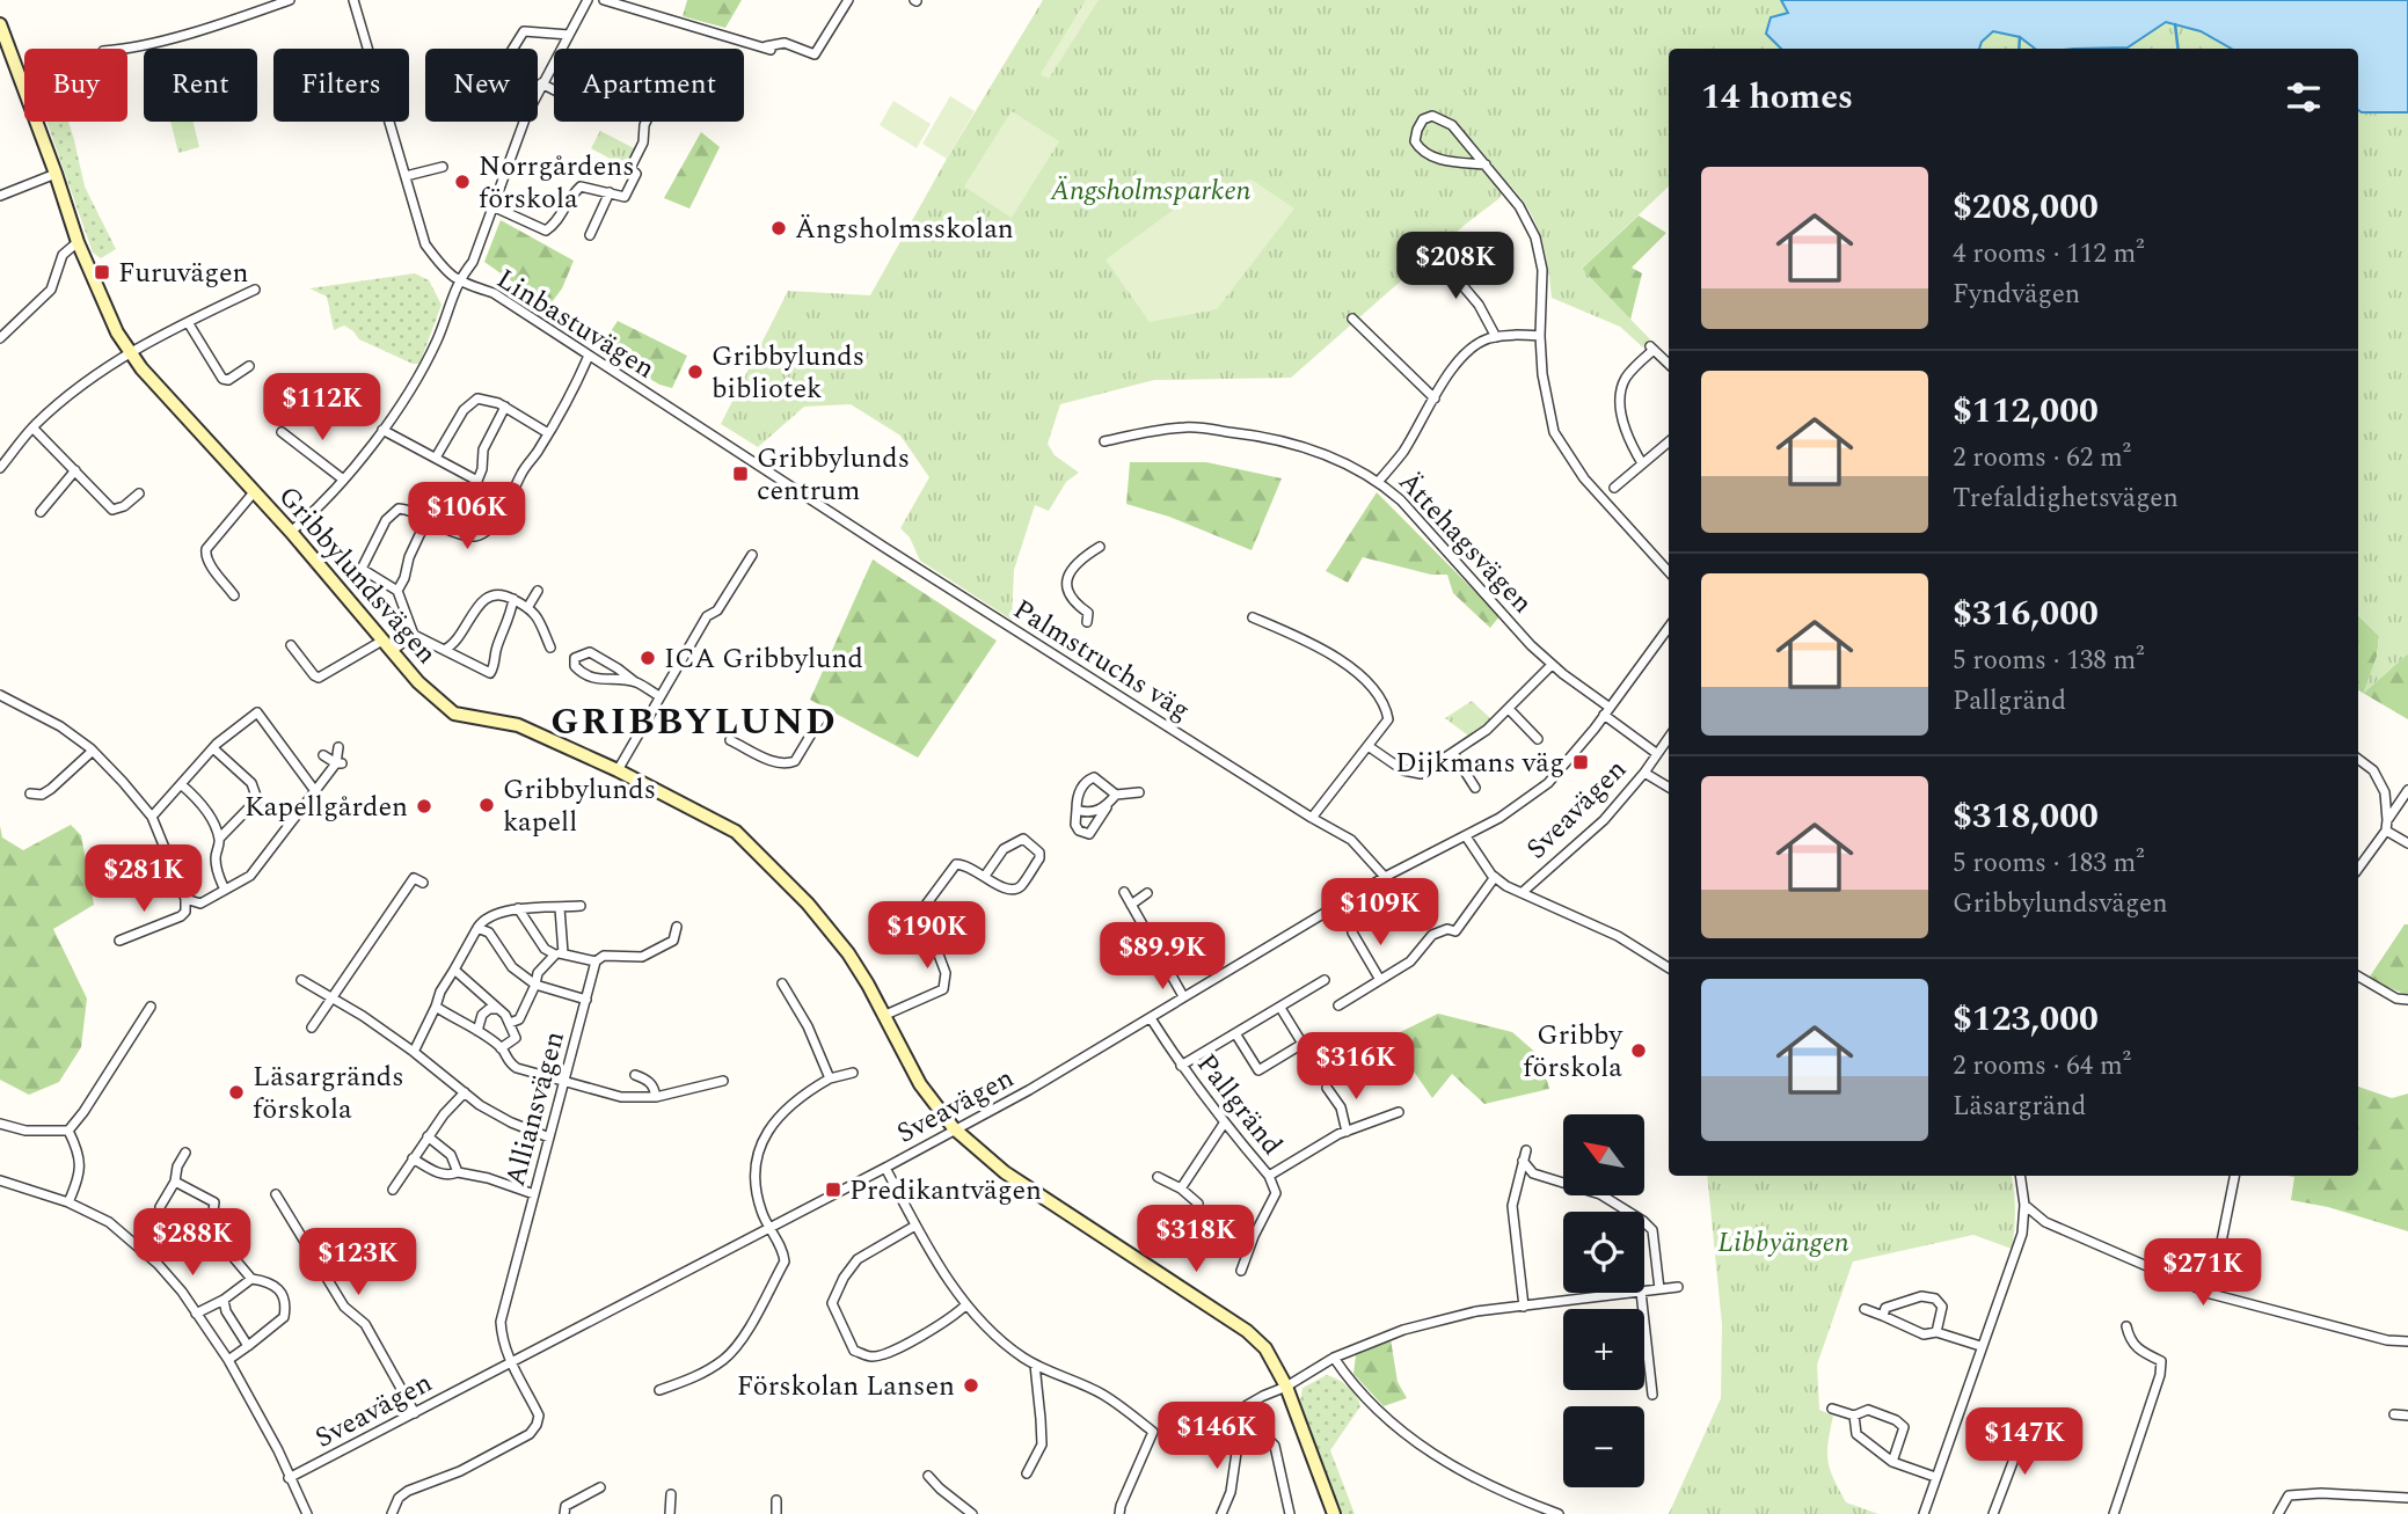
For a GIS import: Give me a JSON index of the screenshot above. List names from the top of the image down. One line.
{"streets":{"street":["Linbastuvägen","Ättehagsvägen","Gribbylundsvägen","Palmstruchs väg","Sveavägen","Pallgränd","Alliansvägen"]},"crossings":[["Linbastuvägen","Palmstruchs väg"],["Ättehagsvägen","Sveavägen"],["Gribbylundsvägen","Sveavägen"],["Palmstruchs väg","Sveavägen"],["Sveavägen","Pallgränd"],["Sveavägen","Alliansvägen"]],"districts":["GRIBBYLUND"],"parks":["Ängsholmsparken","Libbyängen"],"places":{"other":["Norrgårdens förskola","Ängsholmsskolan","Gribbylunds bibliotek","ICA Gribbylund","Gribbylunds kapell","Kapellgården","Gribby förskola","Läsargränds förskola","Förskolan Lansen"],"transit":["Furuvägen","Gribbylunds centrum","Dijkmans väg","Predikantvägen"]},"north":"top left","page":{"chip":["Buy","Rent","Filters","New","Apartment"],"heading":"14 homes","list":[{"name":"$208,000","note":"4 rooms · 112 m² · Fyndvägen"},{"name":"$112,000","note":"2 rooms · 62 m² · Trefaldighetsvägen"},{"name":"$316,000","note":"5 rooms · 138 m² · Pallgränd"},{"name":"$318,000","note":"5 rooms · 183 m² · Gribbylundsvägen"},{"name":"$123,000","note":"2 rooms · 64 m² · Läsargränd"}],"price":["$208K","$112K","$106K","$281K","$109K","$190K","$89.9K","$316K","$318K","$288K","$123K","$271K","$146K","$147K"],"map_buttons":["+","−"]}}
